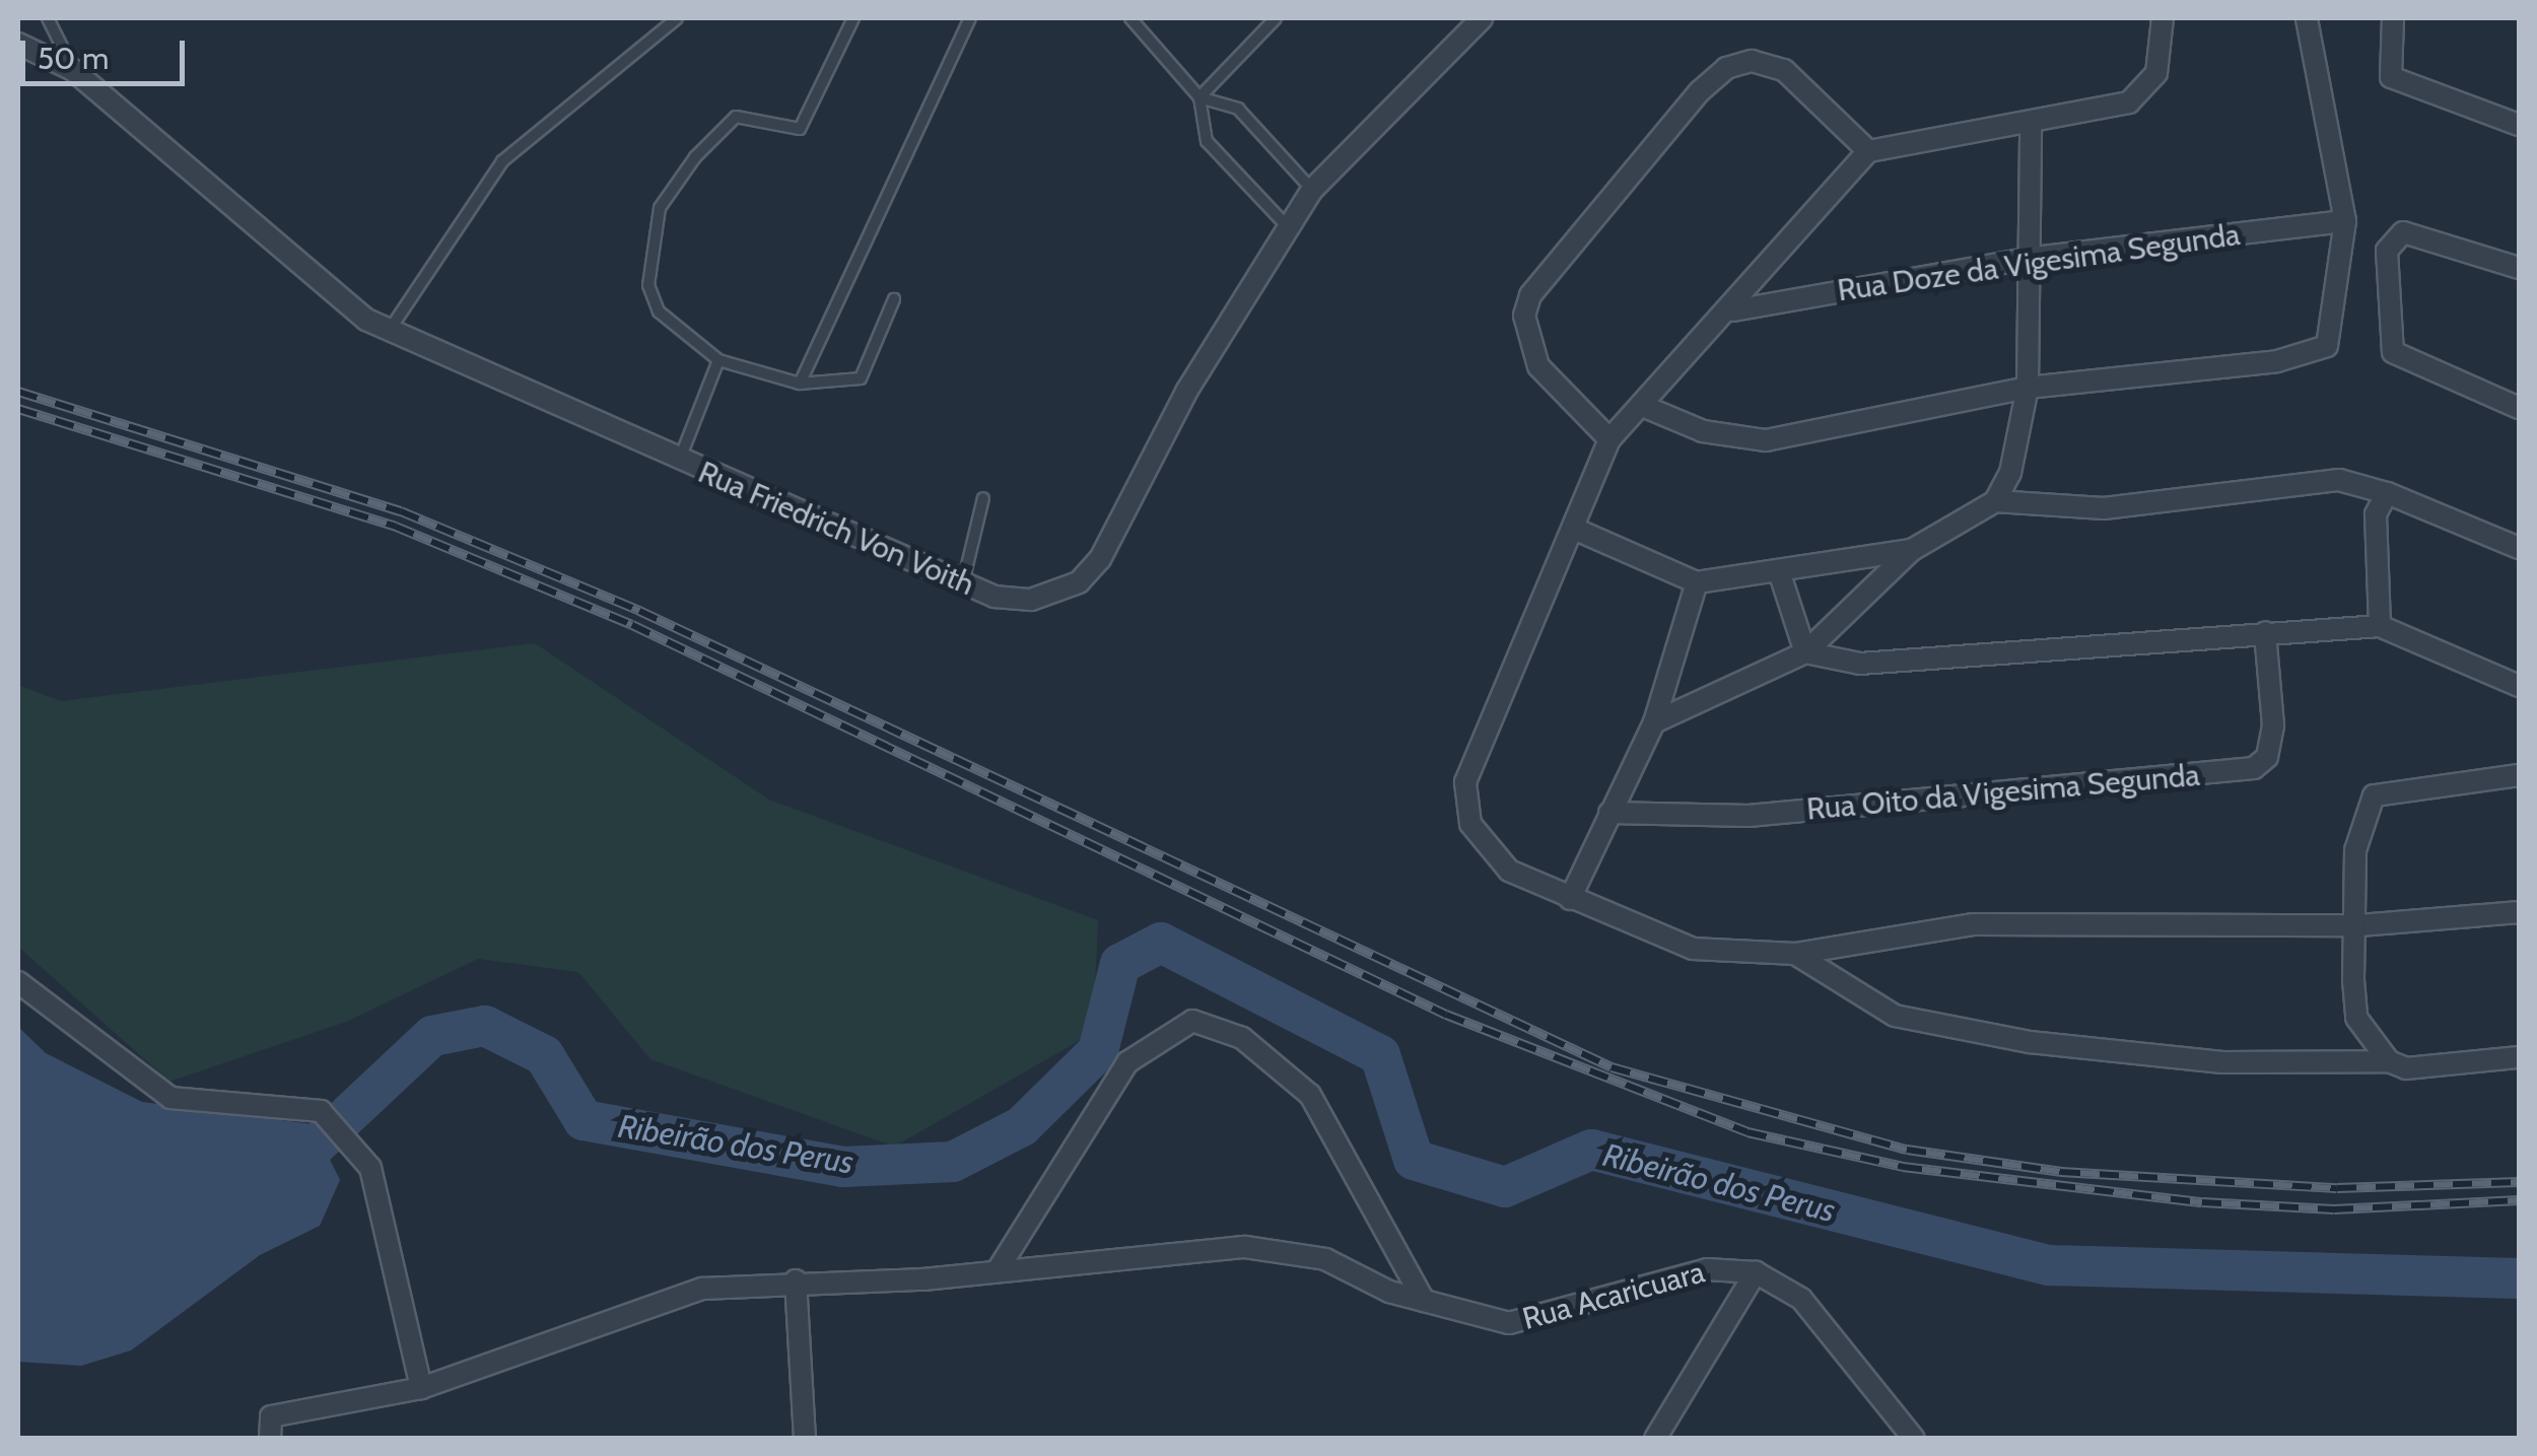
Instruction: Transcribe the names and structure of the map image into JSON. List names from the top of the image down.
{
  "streets": {
    "street": [
      "Rua Doze da Vigesima Segunda",
      "Rua Friedrich Von Voith",
      "Rua Oito da Vigesima Segunda",
      "Rua Acaricuara"
    ]
  },
  "water": ["Ribeirão dos Perus"],
  "scale_bar": "50 m"
}
